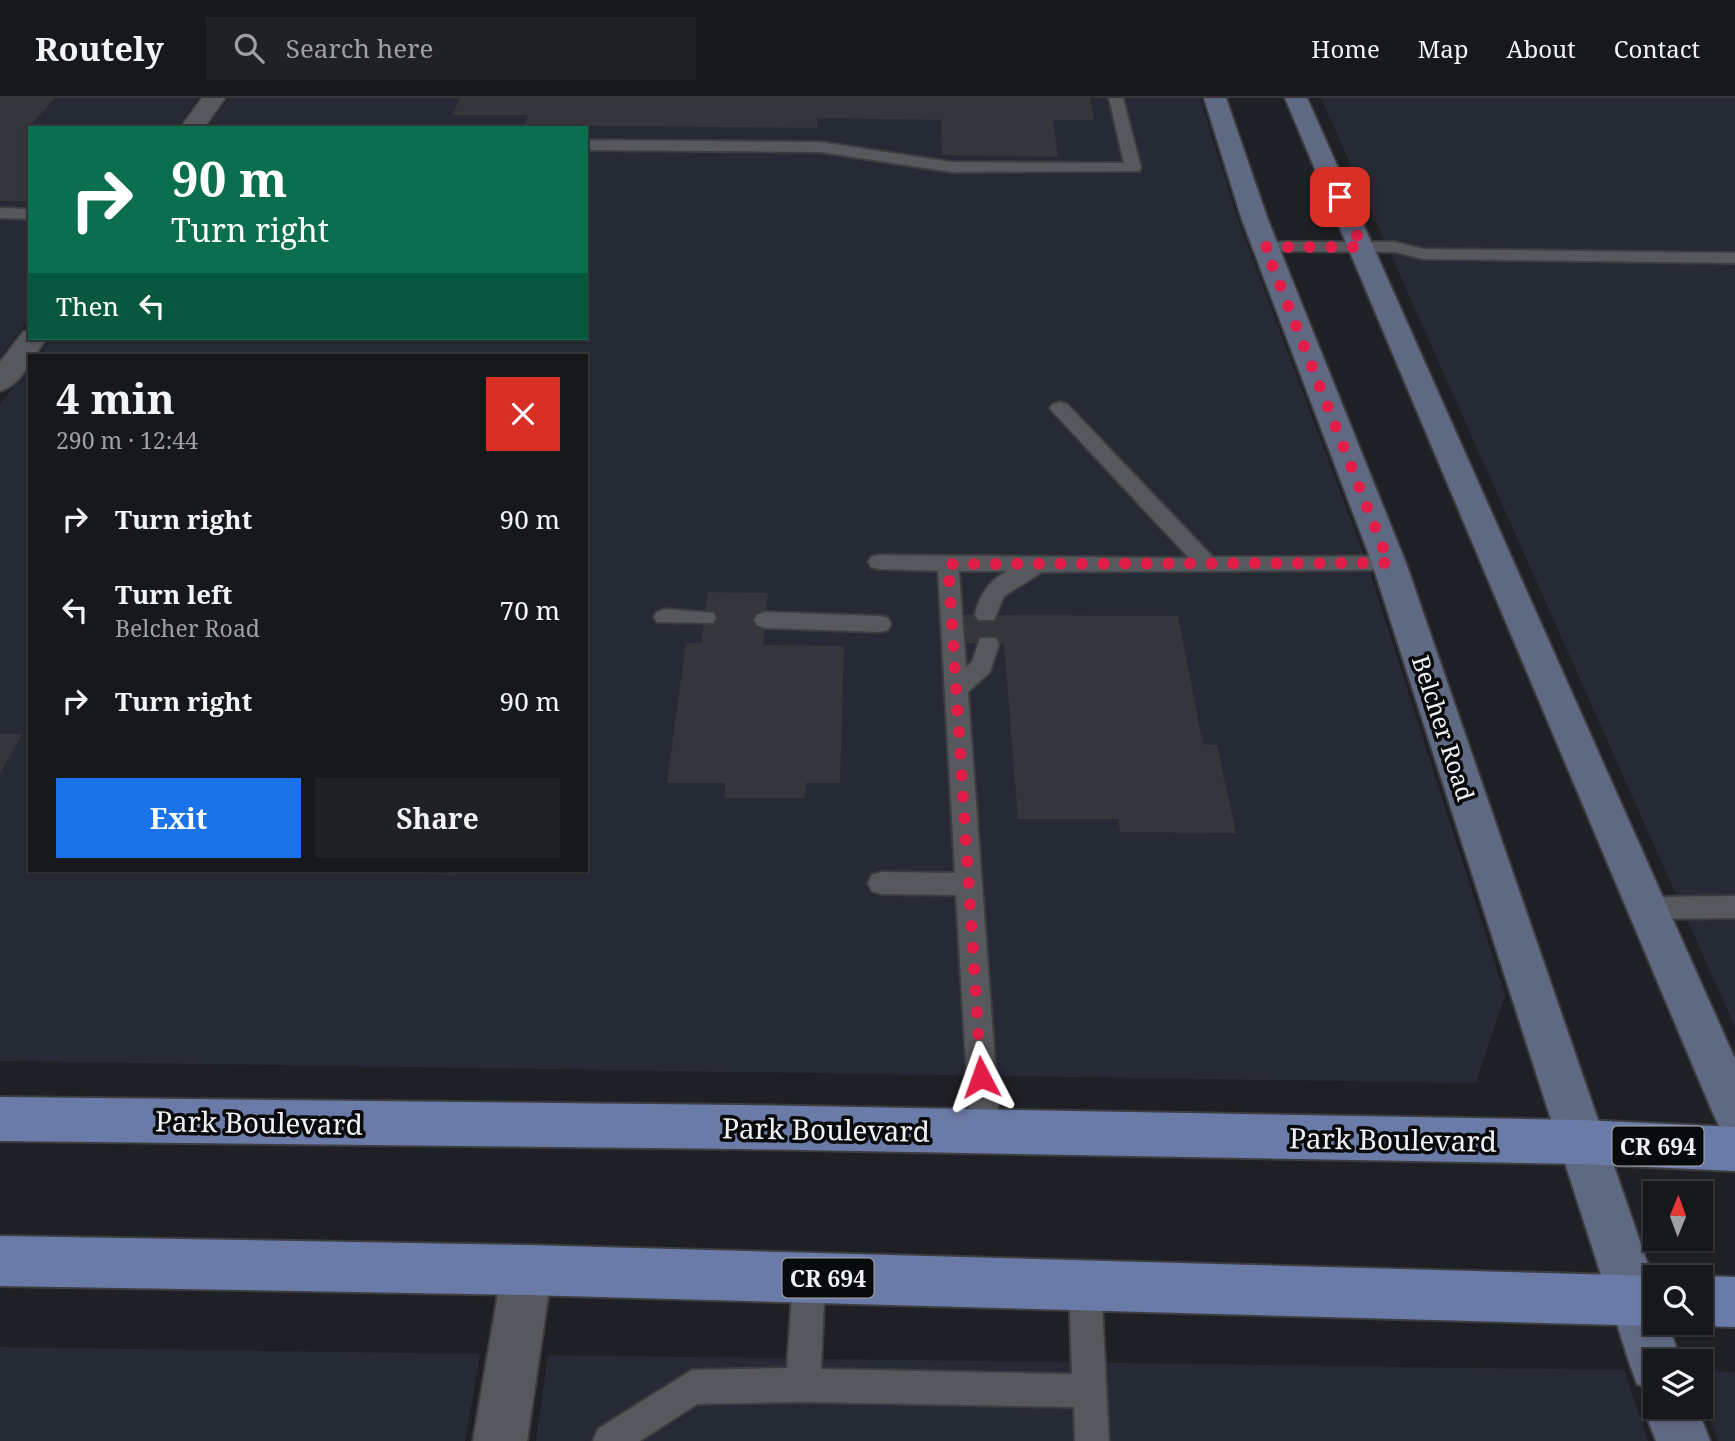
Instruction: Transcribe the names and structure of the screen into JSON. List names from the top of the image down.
{
  "streets": {
    "main road": ["Belcher Road", "Park Boulevard", "CR 694"]
  },
  "crossings": [
    ["Belcher Road", "Park Boulevard"]
  ],
  "north": "top",
  "page": {
    "header": "Routely",
    "search": "Search here",
    "nav": [
      "Home",
      "Map",
      "About",
      "Contact"
    ],
    "turn": ["90 m", "Turn right"],
    "then": "Then",
    "heading": ["4 min", "290 m · 12:44"],
    "list": [
      {
        "name": "Turn right",
        "value": "90 m"
      },
      {
        "name": "Turn left",
        "note": "Belcher Road",
        "value": "70 m"
      },
      {
        "name": "Turn right",
        "value": "90 m"
      }
    ],
    "buttons": ["Exit", "Share"]
  }
}
